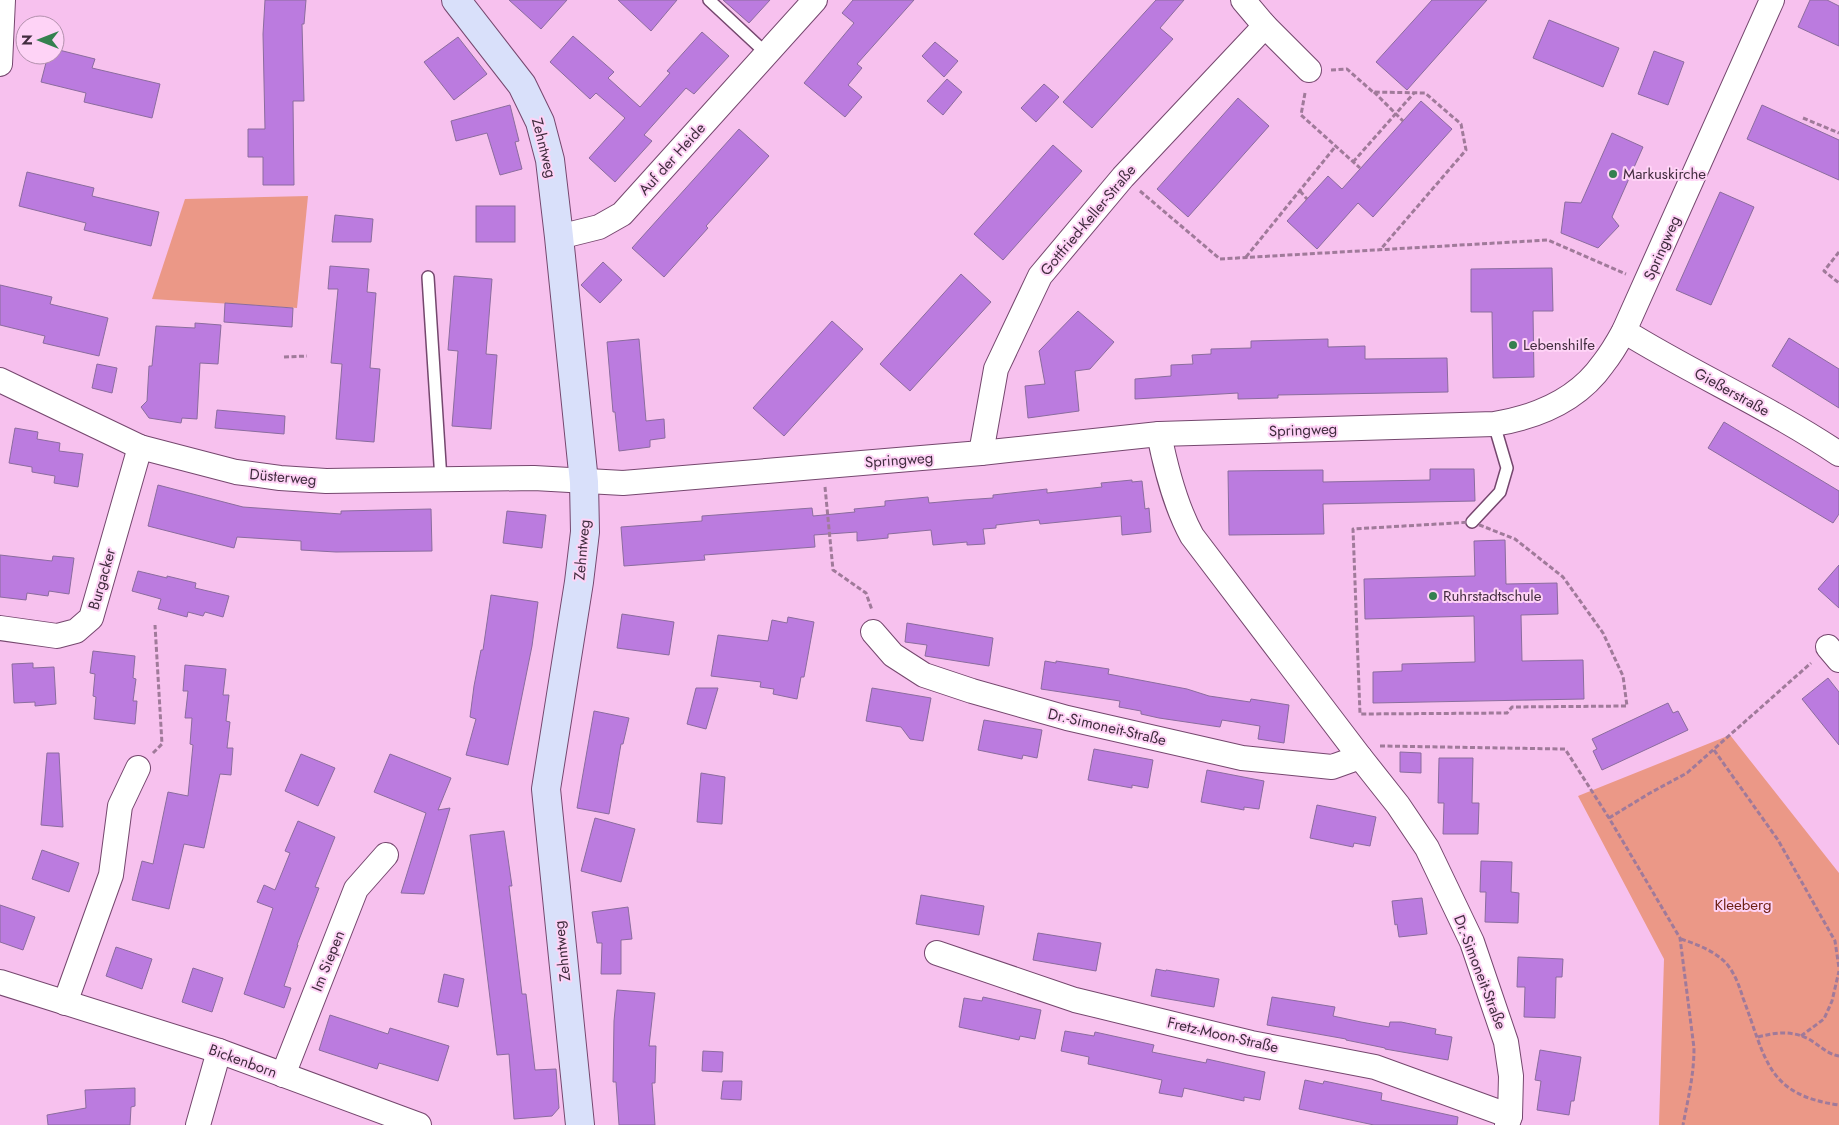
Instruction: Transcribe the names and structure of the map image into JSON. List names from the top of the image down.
{
  "streets": {
    "street": [
      "Zehntweg",
      "Auf der Heide",
      "Gottfried-Keller-Straße",
      "Springweg",
      "Gießerstraße",
      "Düsterweg",
      "Burgacker",
      "Dr.-Simoneit-Straße",
      "Im Siepen",
      "Fretz-Moon-Straße",
      "Bickenborn"
    ]
  },
  "crossings": [
    ["Zehntweg", "Auf der Heide"],
    ["Zehntweg", "Springweg"],
    ["Zehntweg", "Düsterweg"],
    ["Gottfried-Keller-Straße", "Springweg"],
    ["Springweg", "Gießerstraße"],
    ["Springweg", "Düsterweg"],
    ["Springweg", "Dr.-Simoneit-Straße"],
    ["Düsterweg", "Burgacker"],
    ["Dr.-Simoneit-Straße", "Fretz-Moon-Straße"],
    ["Im Siepen", "Bickenborn"]
  ],
  "parks": ["Kleeberg"],
  "places": ["Markuskirche", "Lebenshilfe", "Ruhrstadtschule"],
  "north": "left"
}
